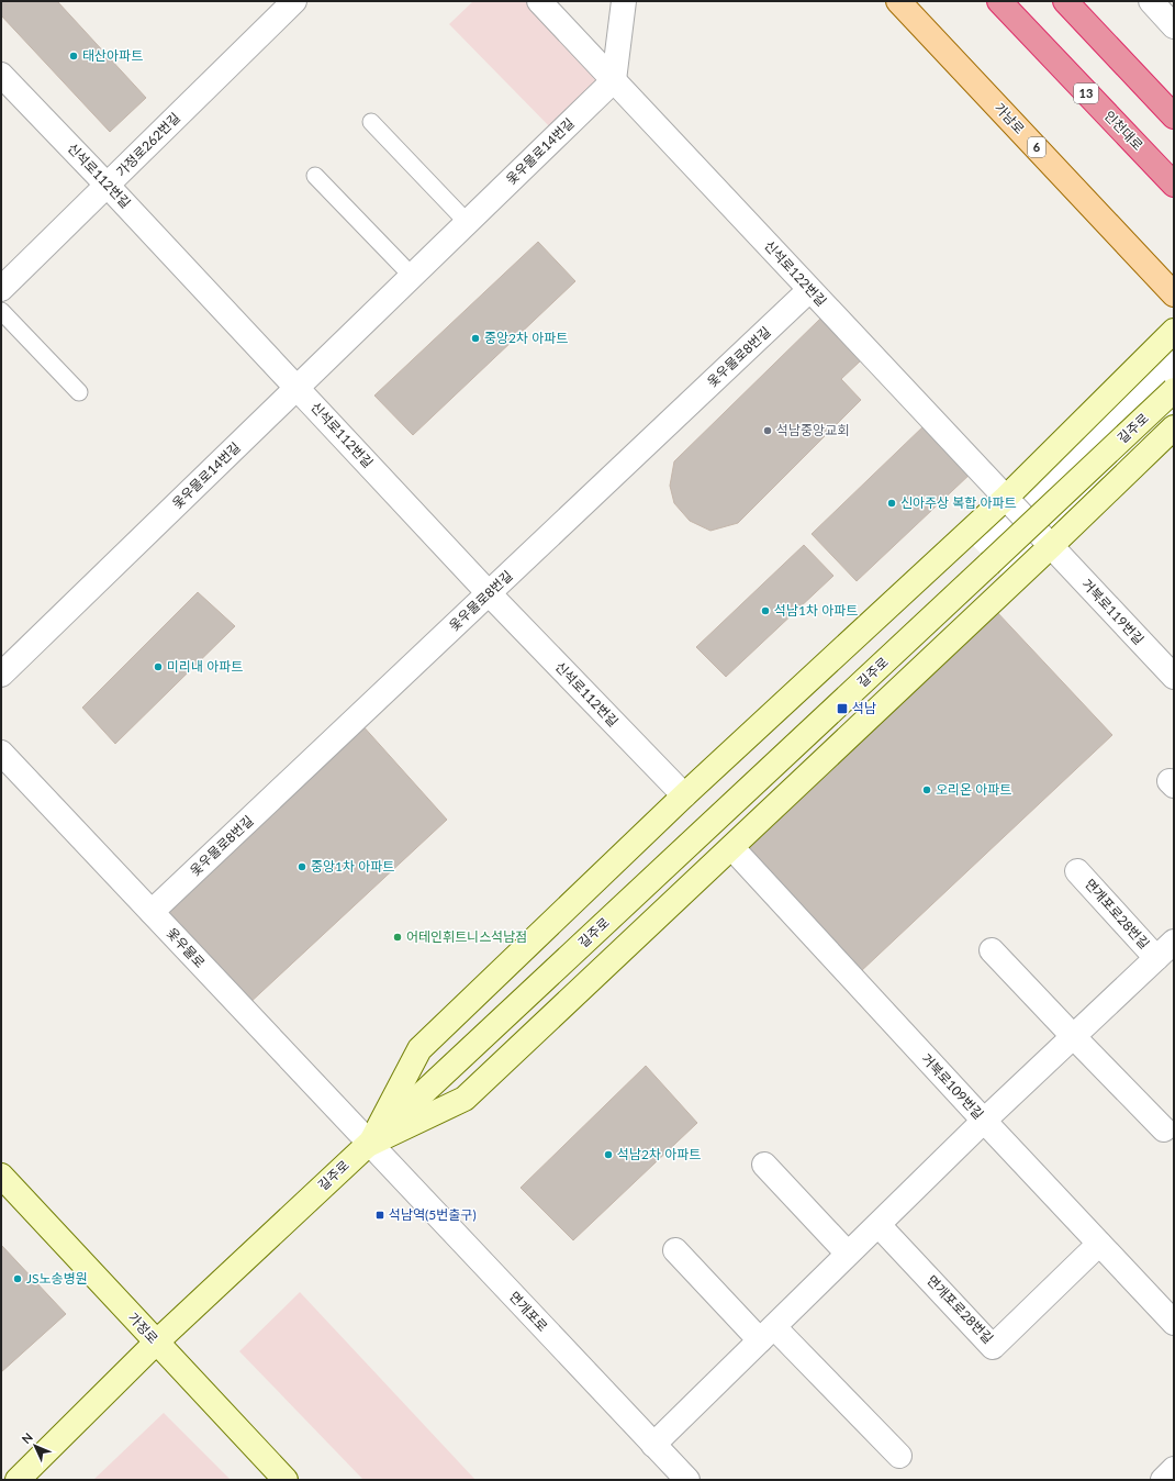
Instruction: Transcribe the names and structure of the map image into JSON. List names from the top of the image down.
{
  "streets": {
    "highway": ["13", "인천대로"],
    "main road": [
      "가남로",
      "6",
      "길주로",
      "가정로"
    ],
    "street": [
      "가정로262번길",
      "옻우물로14번길",
      "신석로112번길",
      "신석로122번길",
      "옻우물로8번길",
      "거북로119번길",
      "면개포로28번길",
      "옻우물로",
      "거북로109번길",
      "면개포로"
    ]
  },
  "crossings": [
    ["가정로262번길", "신석로112번길"],
    ["옻우물로14번길", "신석로112번길"],
    ["옻우물로14번길", "신석로122번길"],
    ["신석로112번길", "옻우물로8번길"],
    ["신석로122번길", "옻우물로8번길"],
    ["신석로122번길", "거북로119번길"],
    ["옻우물로8번길", "옻우물로"],
    ["길주로", "옻우물로"],
    ["길주로", "면개포로"],
    ["길주로", "가정로"],
    ["면개포로28번길", "거북로109번길"],
    ["면개포로28번길", "면개포로"],
    ["옻우물로", "면개포로"]
  ],
  "places": {
    "other": [
      "태산아파트",
      "중앙2차 아파트",
      "석남중앙교회",
      "신아주상 복합 아파트",
      "석남1차 아파트",
      "미리내 아파트",
      "오리온 아파트",
      "중앙1차 아파트",
      "어테인휘트니스석남점",
      "석남2차 아파트",
      "JS노송병원"
    ],
    "transit": ["석남", "석남역(5번출구)"]
  },
  "north": "top left"
}
